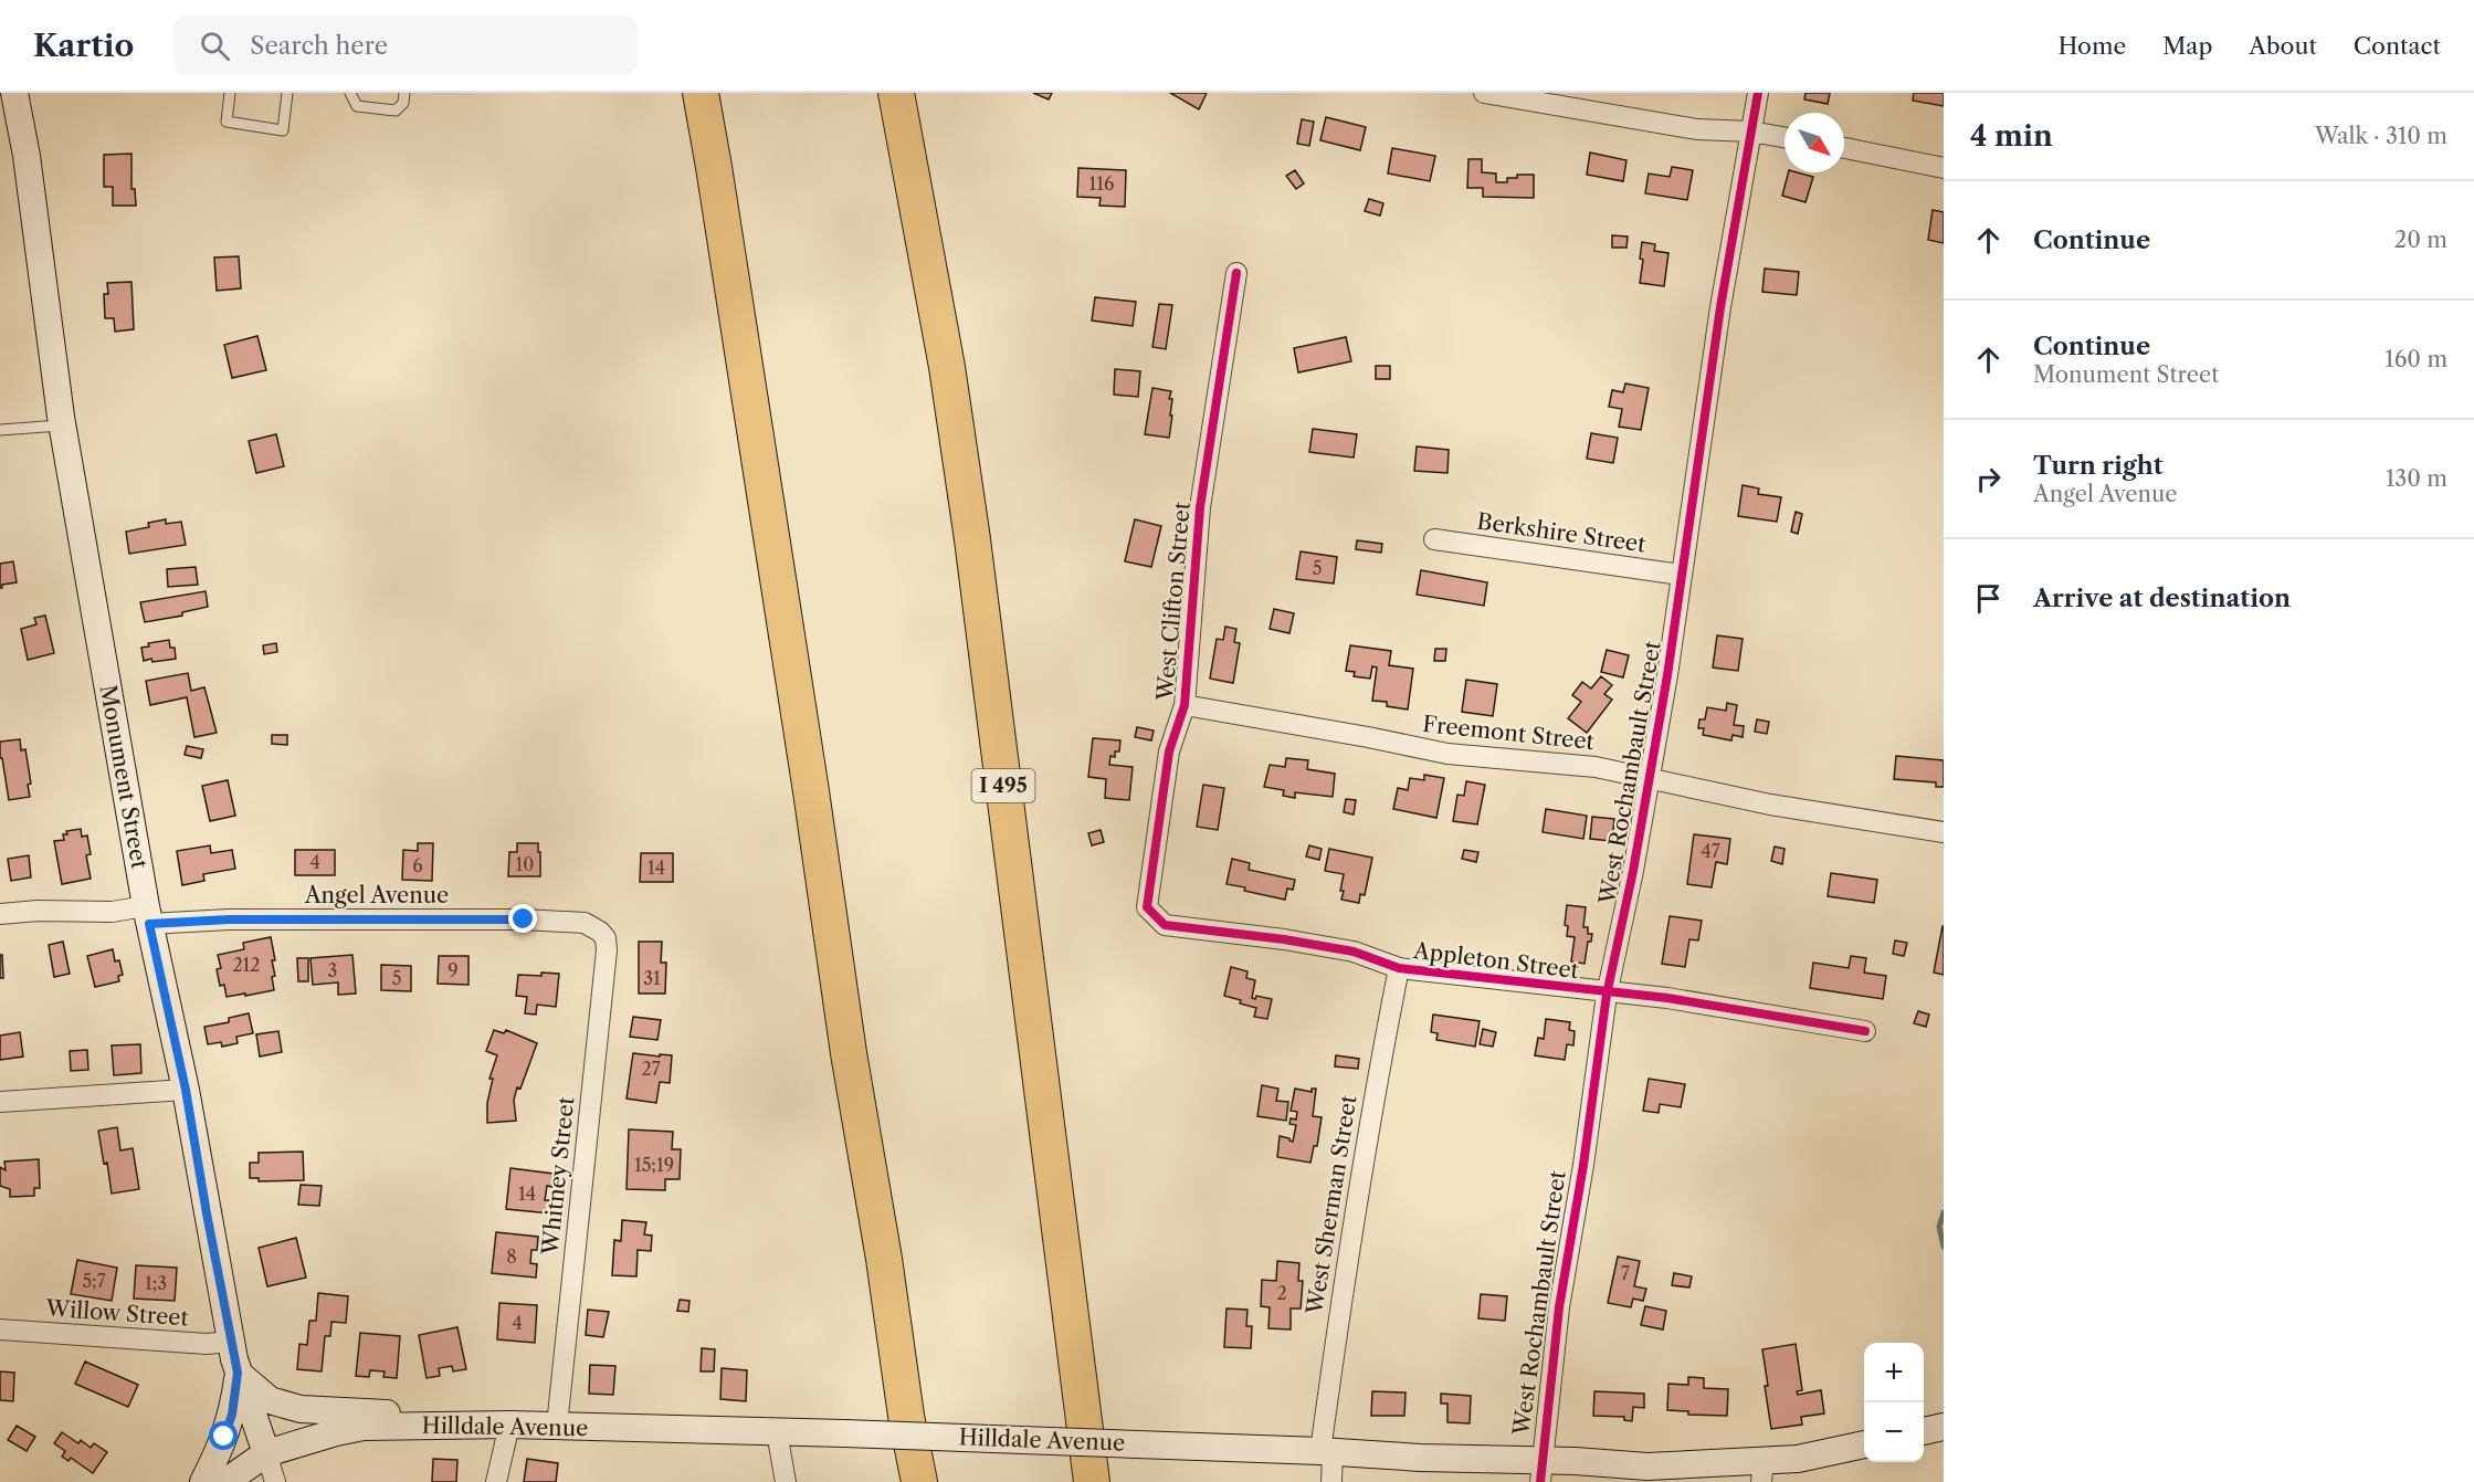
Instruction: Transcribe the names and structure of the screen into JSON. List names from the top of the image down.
{
  "streets": {
    "highway": ["I 495"],
    "main road": ["Monument Street", "Hilldale Avenue"],
    "street": [
      "Berkshire Street",
      "West Clifton Street",
      "Freemont Street",
      "West Rochambault Street",
      "Angel Avenue",
      "Appleton Street",
      "Whitney Street",
      "West Sherman Street",
      "Willow Street"
    ]
  },
  "crossings": [
    ["Berkshire Street", "West Rochambault Street"],
    ["West Clifton Street", "Freemont Street"],
    ["West Clifton Street", "Appleton Street"],
    ["Freemont Street", "West Rochambault Street"],
    ["West Rochambault Street", "Appleton Street"],
    ["West Rochambault Street", "Hilldale Avenue"],
    ["Monument Street", "Angel Avenue"],
    ["Monument Street", "Willow Street"],
    ["Monument Street", "Hilldale Avenue"],
    ["Angel Avenue", "Whitney Street"],
    ["Appleton Street", "West Sherman Street"],
    ["Whitney Street", "Hilldale Avenue"],
    ["West Sherman Street", "Hilldale Avenue"]
  ],
  "house_numbers": [
    "116",
    "5",
    "47",
    "4",
    "10",
    "6",
    "14",
    "212",
    "3",
    "9",
    "5",
    "31",
    "27",
    "15;19",
    "14",
    "8",
    "7",
    "5;7",
    "1;3",
    "2",
    "4"
  ],
  "north": "bottom right",
  "page": {
    "header": "Kartio",
    "search": "Search here",
    "nav": [
      "Home",
      "Map",
      "About",
      "Contact"
    ],
    "heading": ["4 min", "Walk · 310 m"],
    "list": [
      ["Continue", "20 m"],
      ["Continue", "Monument Street", "160 m"],
      ["Turn right", "Angel Avenue", "130 m"],
      "Arrive at destination"
    ],
    "map_buttons": ["+", "−"]
  }
}
